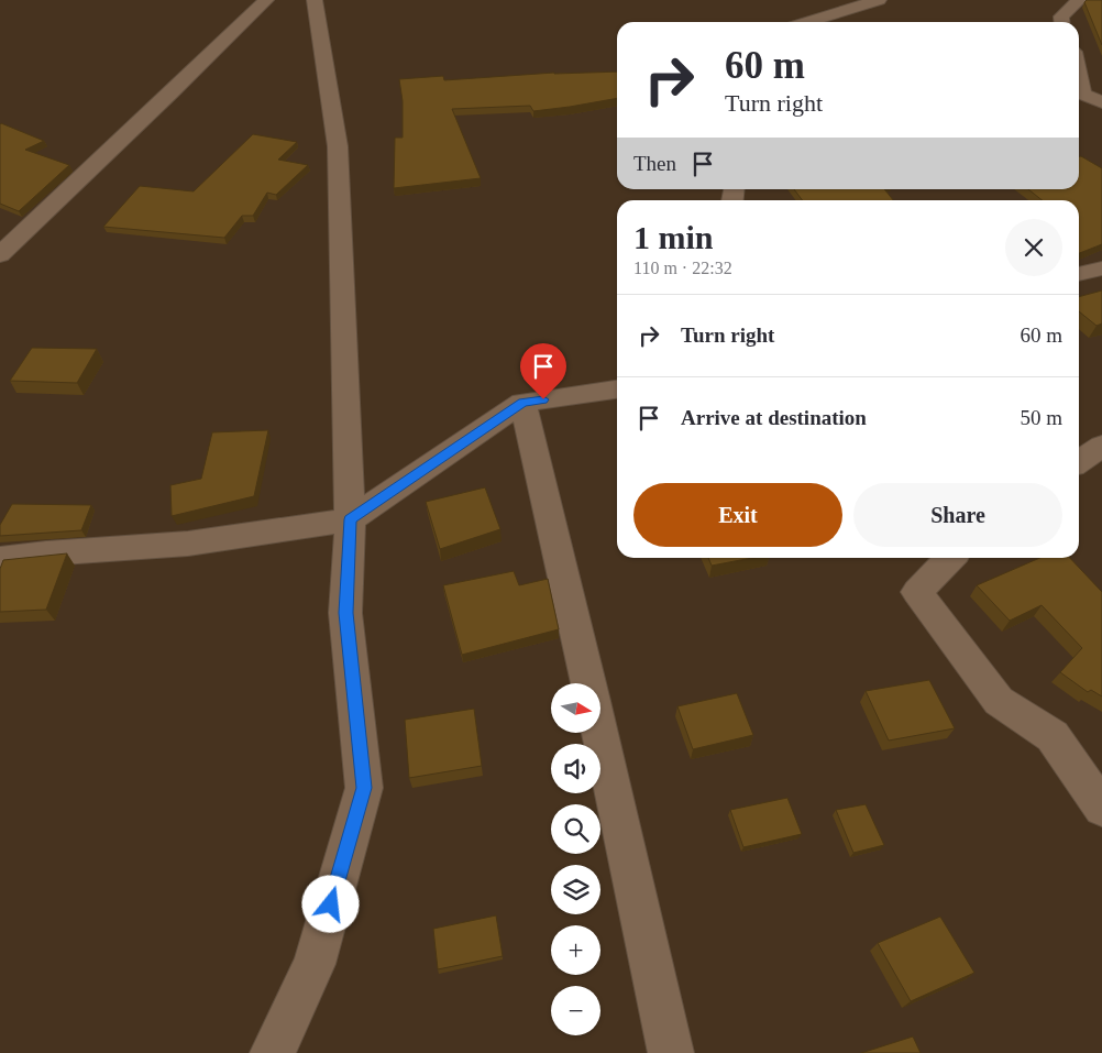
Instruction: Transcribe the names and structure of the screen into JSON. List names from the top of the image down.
{
  "north": "right",
  "page": {
    "turn": ["60 m", "Turn right"],
    "then": "Then",
    "heading": ["1 min", "110 m · 22:32"],
    "list": [
      {
        "name": "Turn right",
        "value": "60 m"
      },
      {
        "name": "Arrive at destination",
        "value": "50 m"
      }
    ],
    "buttons": ["Exit", "Share"],
    "map_buttons": ["+", "−"]
  }
}
